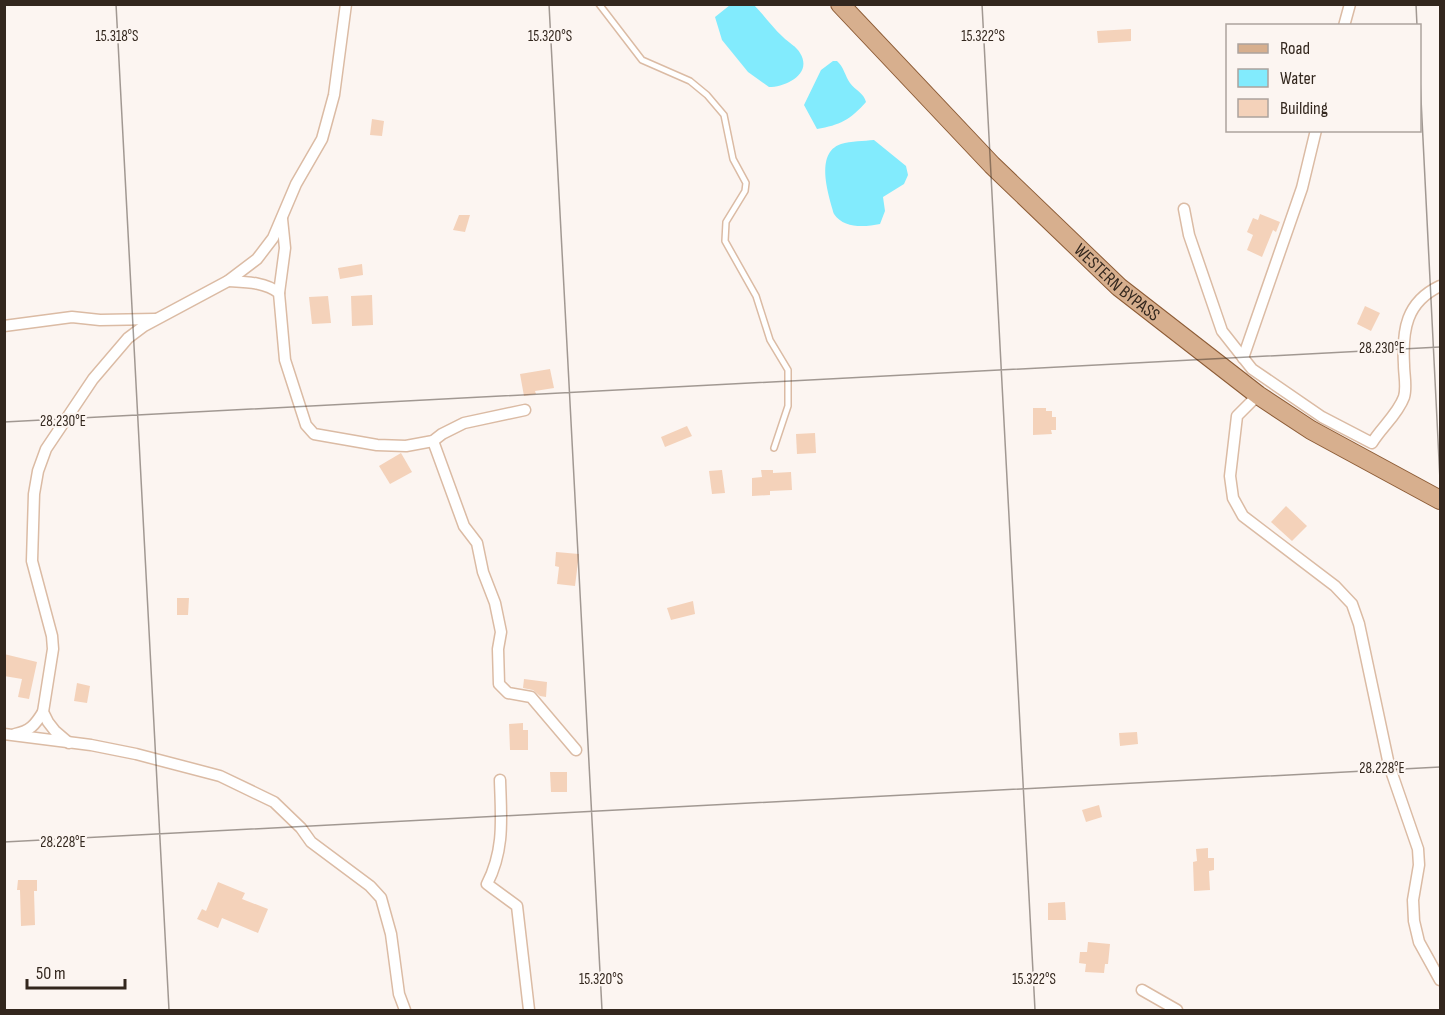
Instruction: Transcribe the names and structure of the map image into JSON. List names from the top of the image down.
{
  "streets": {
    "main road": ["WESTERN BYPASS"]
  },
  "legend": ["Road", "Water", "Building"],
  "scale_bar": "50 m",
  "coordinates": [
    "15.318°S",
    "15.320°S",
    "15.322°S",
    "28.230°E",
    "28.228°E"
  ]
}
